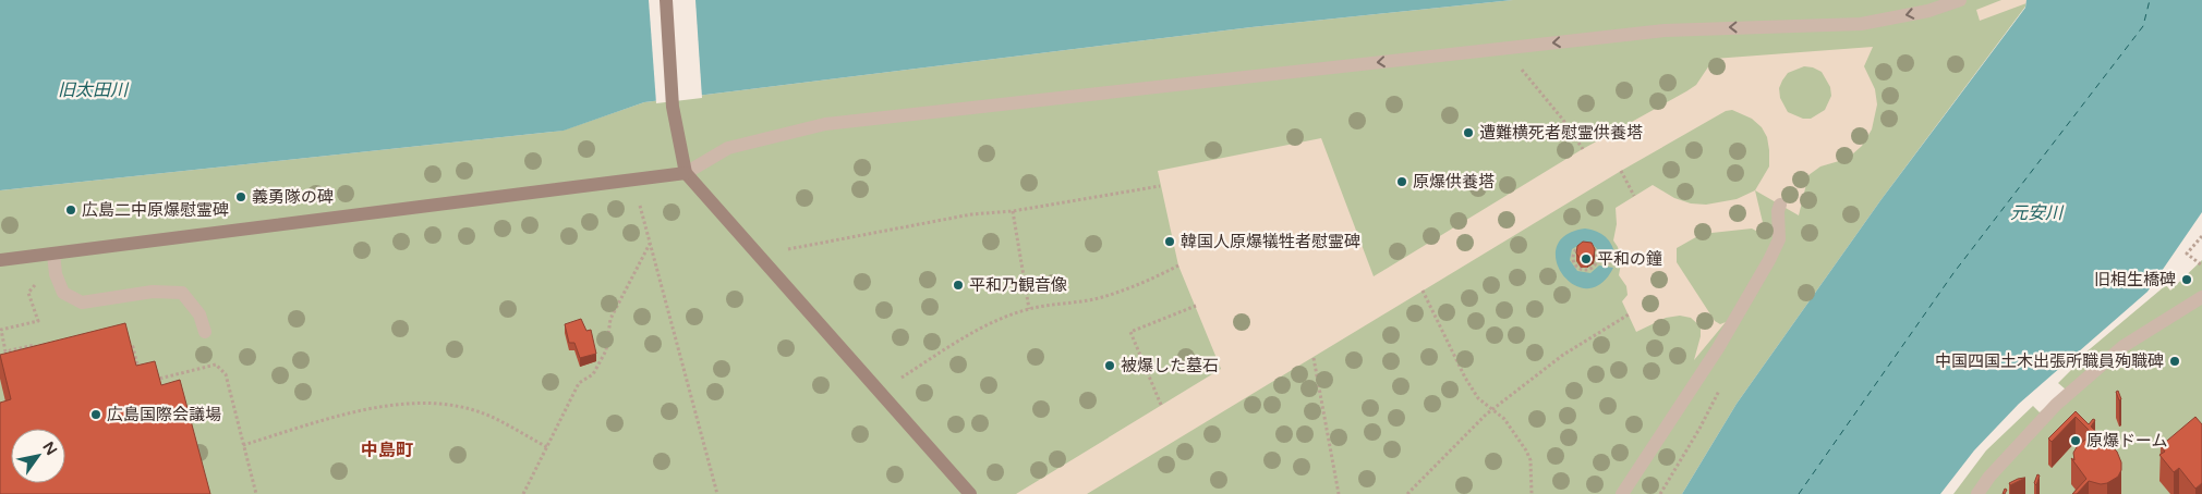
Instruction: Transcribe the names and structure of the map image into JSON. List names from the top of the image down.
{
  "districts": ["中島町"],
  "water": ["旧太田川", "元安川"],
  "places": [
    "遭難横死者慰霊供養塔",
    "原爆供養塔",
    "義勇隊の碑",
    "広島二中原爆慰霊碑",
    "韓国人原爆犠牲者慰霊碑",
    "平和の鐘",
    "旧相生橋碑",
    "平和乃観音像",
    "中国四国土木出張所職員殉職碑",
    "被爆した墓石",
    "広島国際会議場",
    "原爆ドーム"
  ],
  "north": "top right"
}
